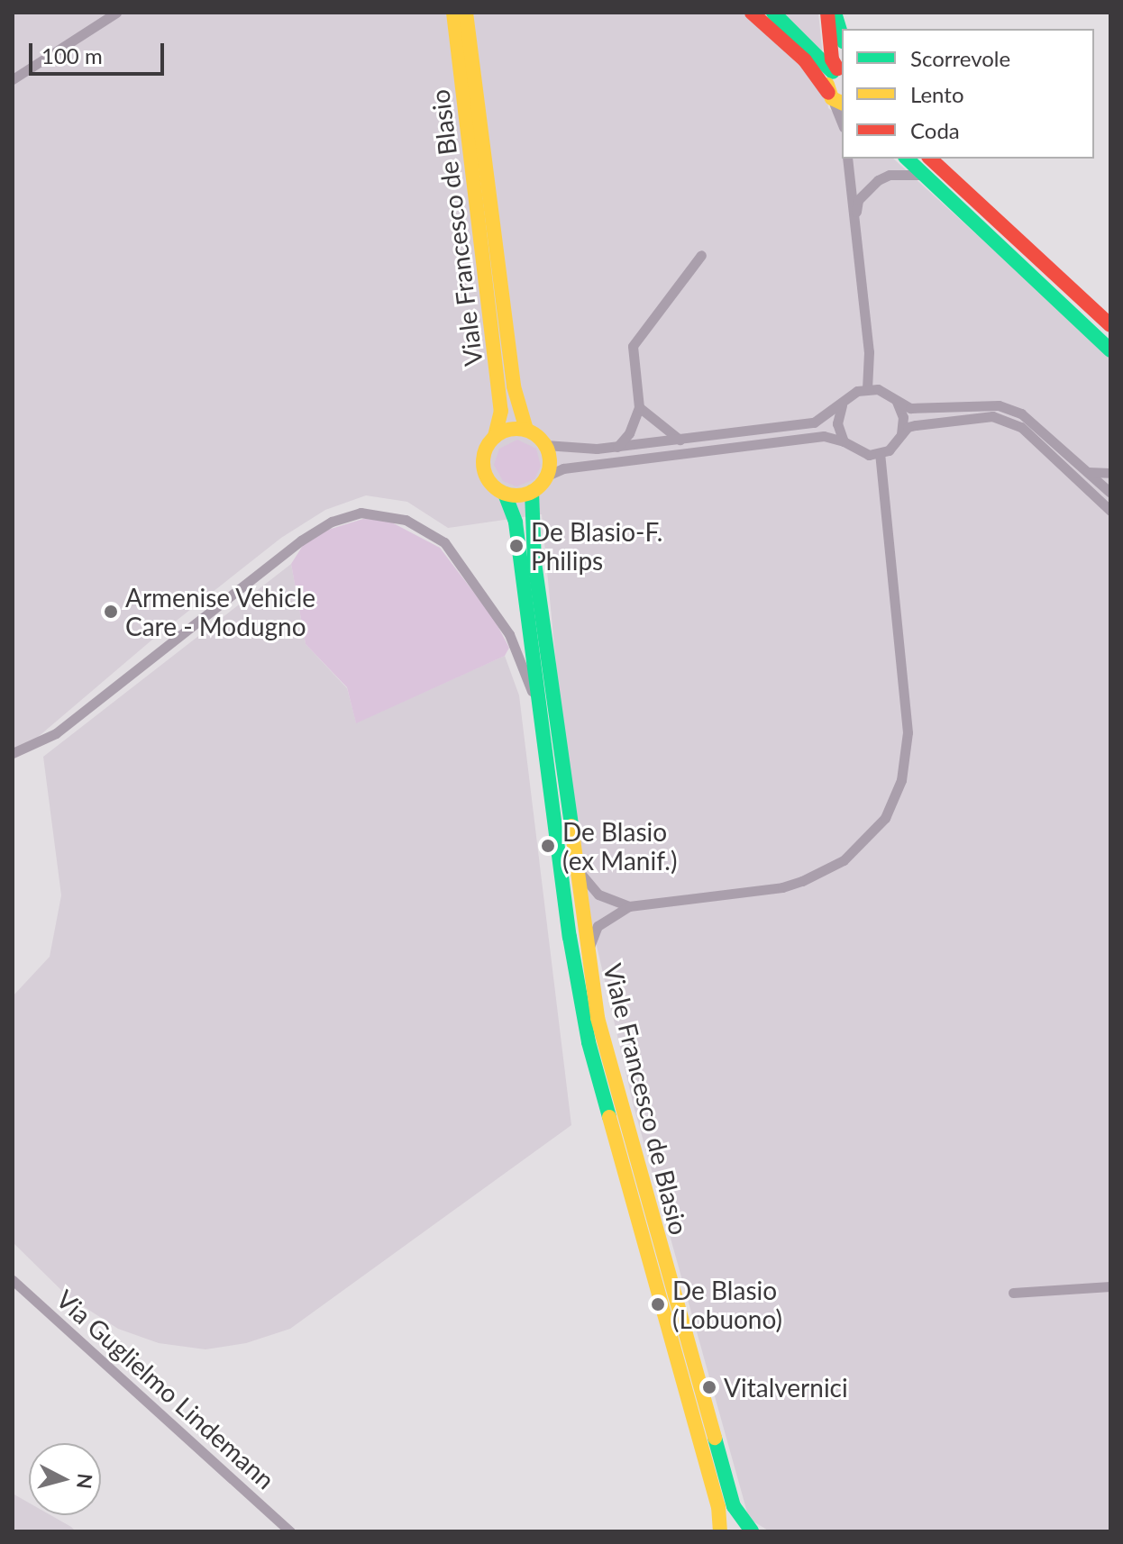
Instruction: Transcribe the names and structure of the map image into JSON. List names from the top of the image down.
{
  "streets": {
    "street": ["Viale Francesco de Blasio", "Via Guglielmo Lindemann"]
  },
  "places": [
    "De Blasio-F. Philips",
    "Armenise Vehicle Care - Modugno",
    "De Blasio (ex Manif.)",
    "De Blasio (Lobuono)",
    "Vitalvernici"
  ],
  "legend": ["Scorrevole", "Lento", "Coda"],
  "scale_bar": "100 m",
  "north": "right"
}
